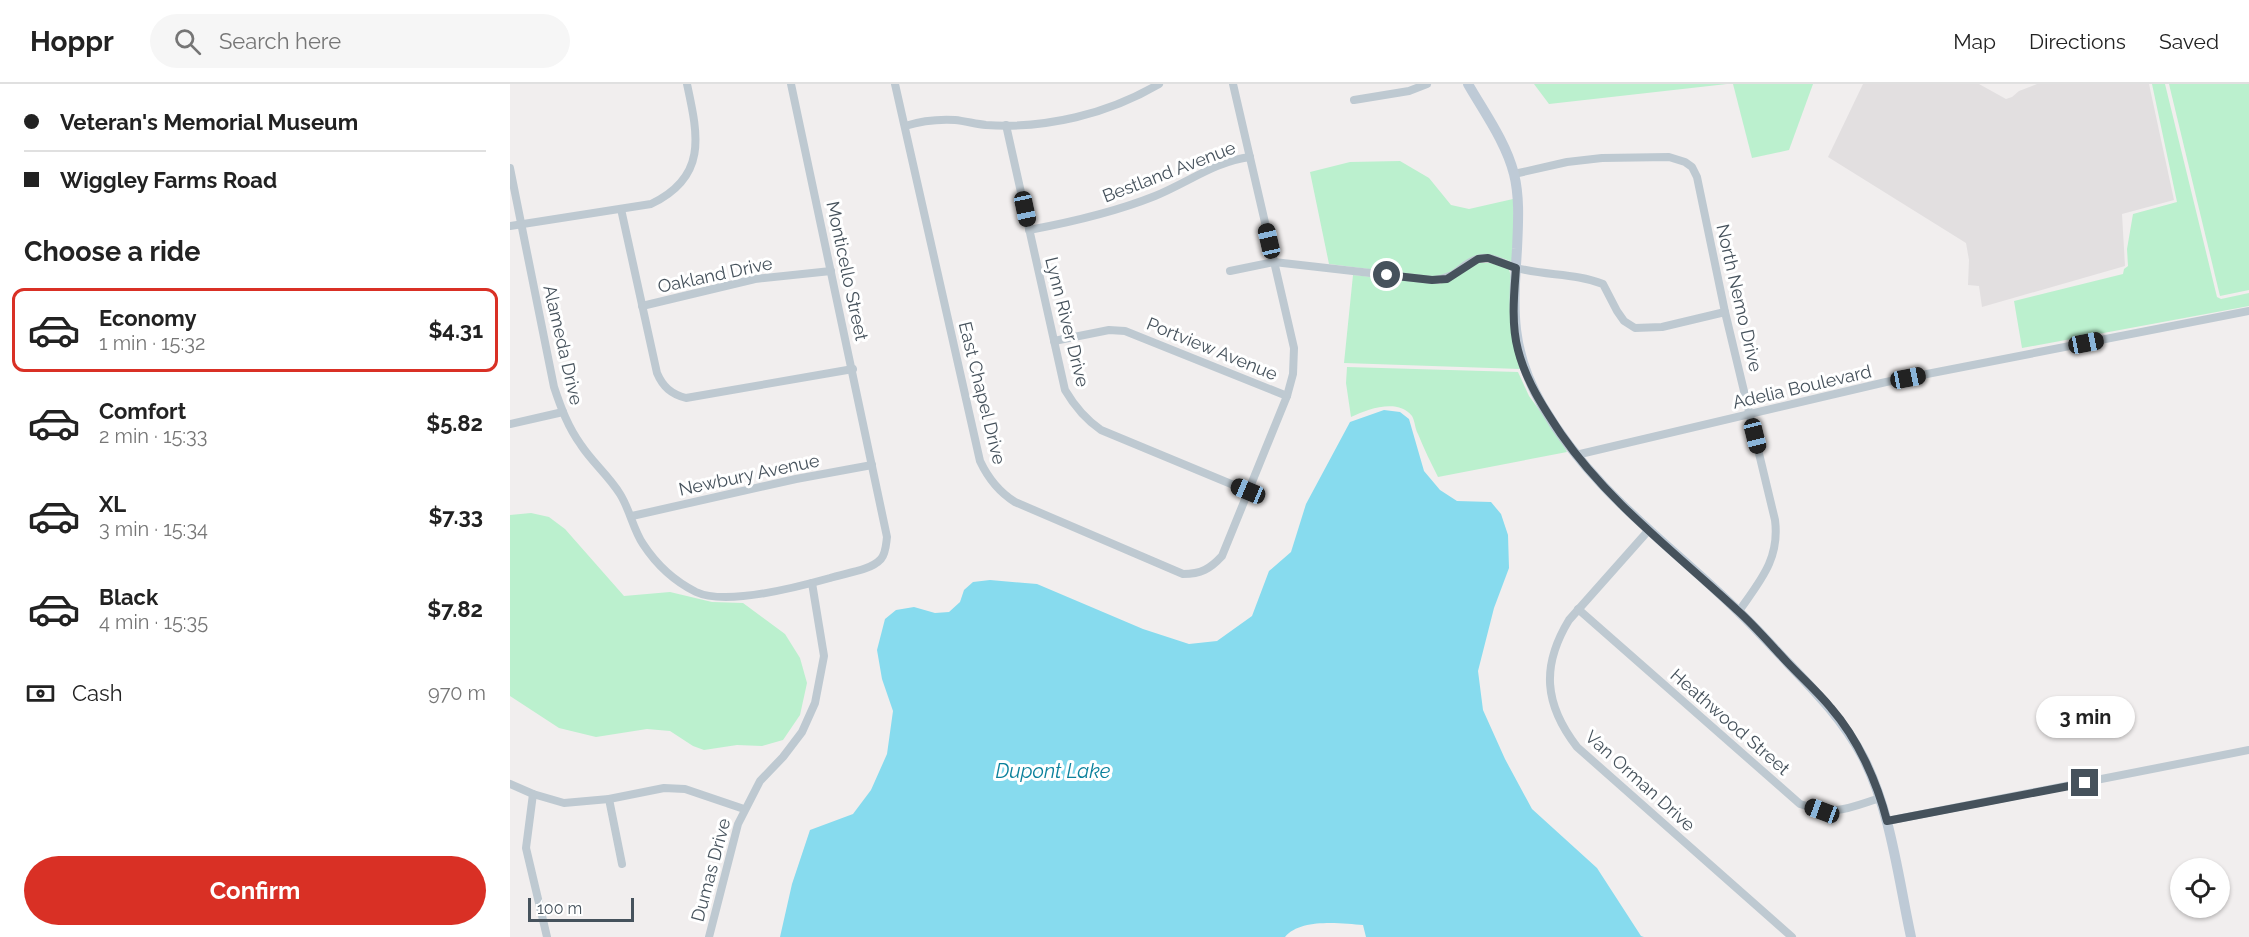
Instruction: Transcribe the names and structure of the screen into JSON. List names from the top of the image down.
{
  "streets": {
    "street": [
      "Bestland Avenue",
      "Monticello Street",
      "Oakland Drive",
      "North Nemo Drive",
      "Lynn River Drive",
      "Alameda Drive",
      "Portview Avenue",
      "Adelia Boulevard",
      "East Chapel Drive",
      "Newbury Avenue",
      "Heathwood Street",
      "Van Orman Drive",
      "Dumas Drive"
    ]
  },
  "crossings": [
    ["Bestland Avenue", "Lynn River Drive"],
    ["Monticello Street", "Oakland Drive"],
    ["Monticello Street", "Alameda Drive"],
    ["Monticello Street", "Newbury Avenue"],
    ["North Nemo Drive", "Adelia Boulevard"],
    ["Lynn River Drive", "Portview Avenue"],
    ["Lynn River Drive", "East Chapel Drive"],
    ["Alameda Drive", "Newbury Avenue"],
    ["Alameda Drive", "Dumas Drive"],
    ["Heathwood Street", "Van Orman Drive"]
  ],
  "water": ["Dupont Lake"],
  "scale_bar": "100 m",
  "page": {
    "header": "Hoppr",
    "search": "Search here",
    "nav": ["Map", "Directions", "Saved"],
    "banner": ["Veteran's Memorial Museum", "Wiggley Farms Road"],
    "heading": "Choose a ride",
    "list": [
      {
        "name": "Economy",
        "note": "1 min · 15:32",
        "value": "$4.31"
      },
      {
        "name": "Comfort",
        "note": "2 min · 15:33",
        "value": "$5.82"
      },
      {
        "name": "XL",
        "note": "3 min · 15:34",
        "value": "$7.33"
      },
      {
        "name": "Black",
        "note": "4 min · 15:35",
        "value": "$7.82"
      }
    ],
    "pay": ["Cash", "970 m"],
    "bubble": "3 min",
    "buttons": "Confirm",
    "scale": "100 m"
  }
}
